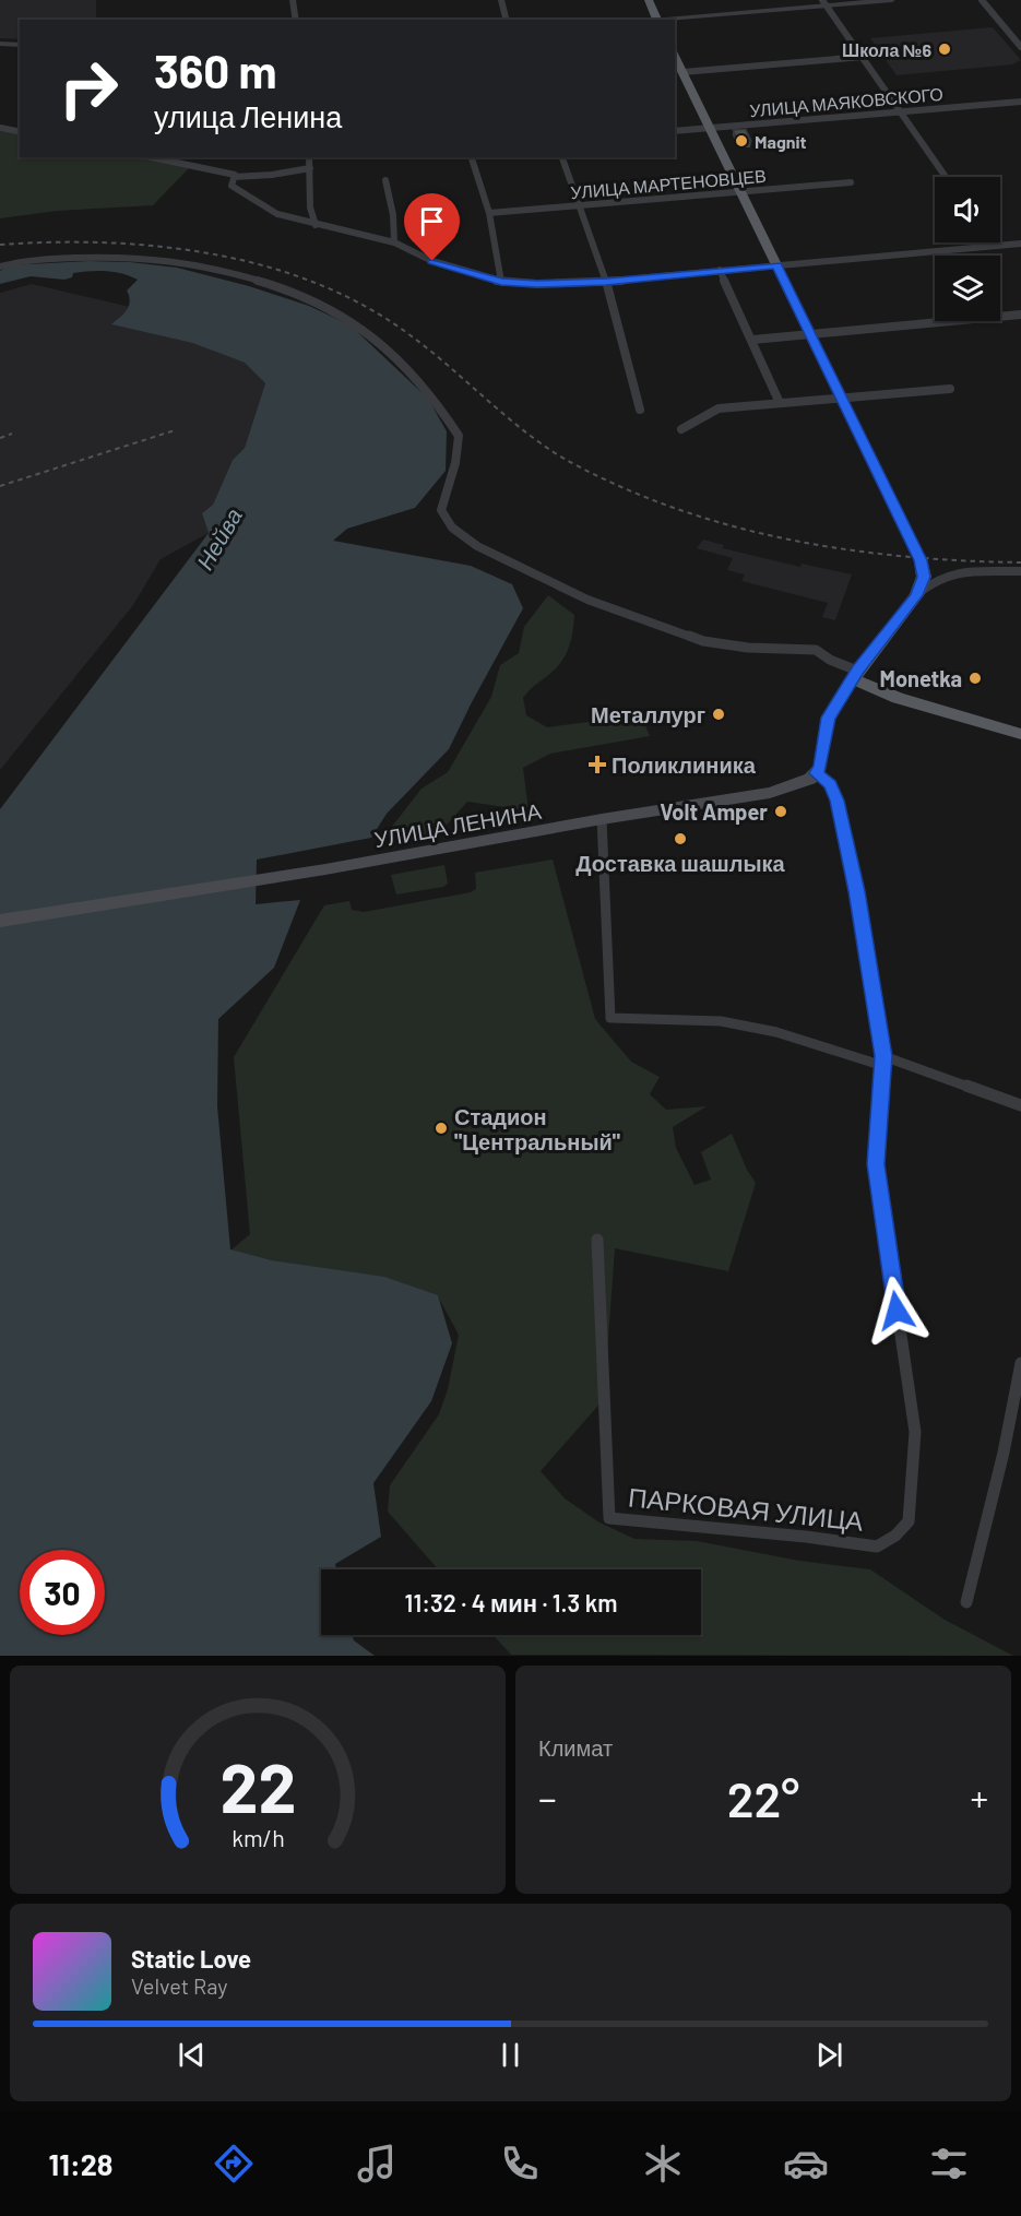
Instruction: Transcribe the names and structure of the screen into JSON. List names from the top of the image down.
{
  "streets": {
    "main road": ["УЛИЦА ЛЕНИНА"],
    "street": ["УЛИЦА МАЯКОВСКОГО", "УЛИЦА МАРТЕНОВЦЕВ", "ПАРКОВАЯ УЛИЦА"]
  },
  "water": ["Нейва"],
  "places": {
    "other": [
      "Школа №6",
      "Magnit",
      "Monetka",
      "Металлург",
      "Volt Amper",
      "Доставка шашлыка",
      "Стадион \"Центральный\""
    ],
    "health": ["Поликлиника"]
  },
  "page": {
    "turn": ["360 m", "улица Ленина"],
    "limit": "30",
    "trip": "11:32 · 4 мин · 1.3 km",
    "tile": "Климат",
    "heat": ["−", "22°", "+"],
    "song": ["Static Love", "Velvet Ray"],
    "tabs": "11:28",
    "gauge": ["22", "km/h"]
  }
}
